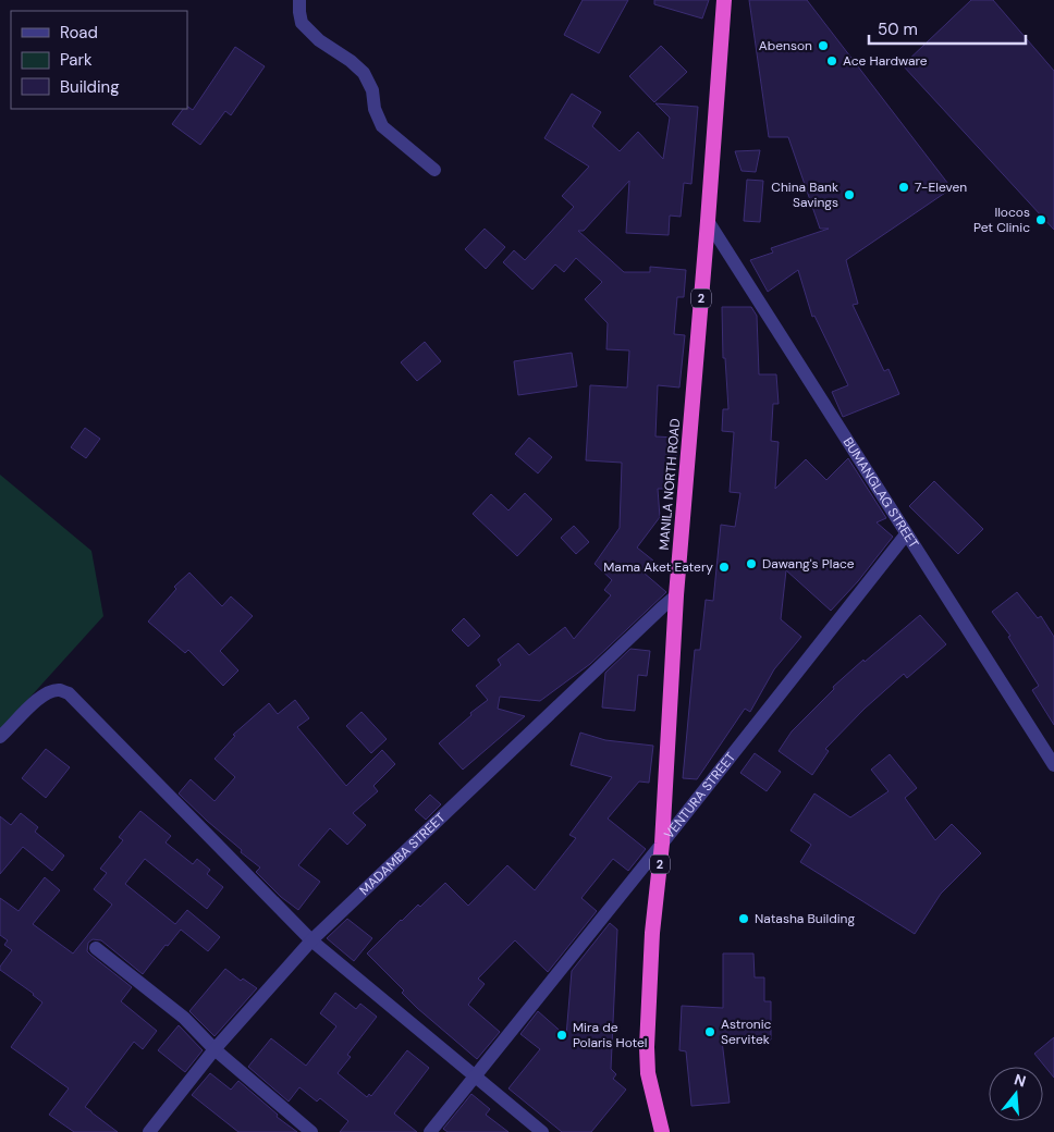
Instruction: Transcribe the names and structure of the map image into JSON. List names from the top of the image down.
{
  "streets": {
    "highway": ["2", "MANILA NORTH ROAD"],
    "street": ["BUMANGLAG STREET", "VENTURA STREET", "MADAMBA STREET"]
  },
  "crossings": [
    ["MANILA NORTH ROAD", "BUMANGLAG STREET"],
    ["MANILA NORTH ROAD", "VENTURA STREET"],
    ["MANILA NORTH ROAD", "MADAMBA STREET"],
    ["BUMANGLAG STREET", "VENTURA STREET"]
  ],
  "places": [
    "Abenson",
    "Ace Hardware",
    "7-Eleven",
    "China Bank Savings",
    "Ilocos Pet Clinic",
    "Dawang's Place",
    "Mama Aket Eatery",
    "Natasha Building",
    "Astronic Servitek",
    "Mira de Polaris Hotel"
  ],
  "legend": ["Road", "Park", "Building"],
  "scale_bar": "50 m",
  "north": "top"
}
